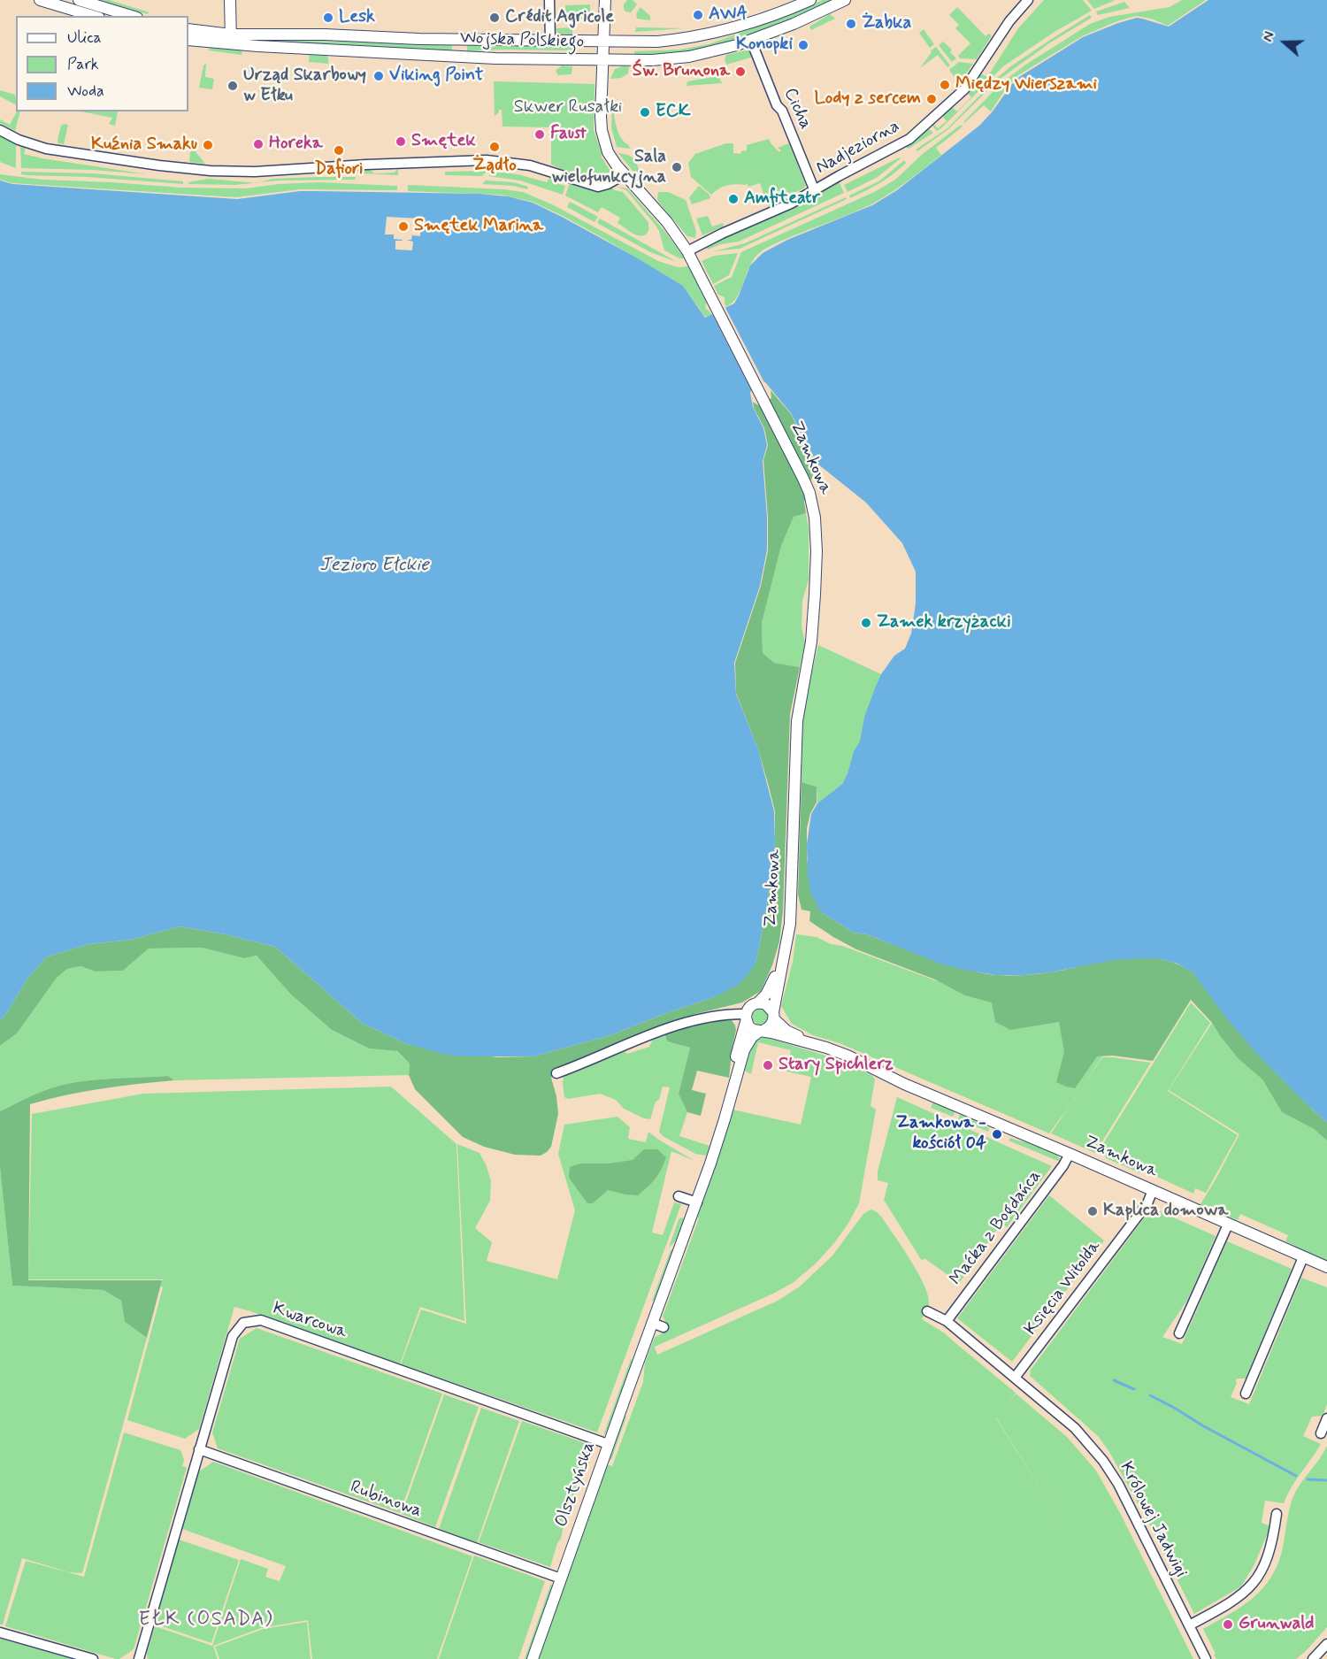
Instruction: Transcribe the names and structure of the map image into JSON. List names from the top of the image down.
{
  "streets": {
    "street": [
      "Wojska Polskiego",
      "Cicha",
      "Nadjeziorna",
      "Zamkowa",
      "Maćka z Bogdańca",
      "Księcia Witolda",
      "Kwarcowa",
      "Olsztyńska",
      "Rubinowa",
      "Królowej Jadwigi"
    ]
  },
  "crossings": [
    ["Wojska Polskiego", "Cicha"],
    ["Wojska Polskiego", "Zamkowa"],
    ["Cicha", "Nadjeziorna"],
    ["Nadjeziorna", "Zamkowa"],
    ["Zamkowa", "Maćka z Bogdańca"],
    ["Zamkowa", "Księcia Witolda"],
    ["Maćka z Bogdańca", "Królowej Jadwigi"],
    ["Księcia Witolda", "Królowej Jadwigi"],
    ["Kwarcowa", "Olsztyńska"],
    ["Kwarcowa", "Rubinowa"],
    ["Olsztyńska", "Rubinowa"]
  ],
  "districts": ["EŁK (OSADA)"],
  "water": ["Jezioro Ełckie"],
  "parks": ["Skwer Rusałki"],
  "places": [
    "AWA",
    "Lesk",
    "Crédit Agricole",
    "Żabka",
    "Konopki",
    "Św. Brunona",
    "Viking Point",
    "Między Wierszami",
    "Urząd Skarbowy w Ełku",
    "Lody z sercem",
    "ECK",
    "Faust",
    "Smętek",
    "Horeka",
    "Kuźnia Smaku",
    "Żądło",
    "Dafiori",
    "Sala wielofunkcyjna",
    "Amfiteatr",
    "Smętek Marina",
    "Zamek krzyżacki",
    "Stary Spichlerz",
    "Zamkowa - kościół 04",
    "Kaplica domowa",
    "Grunwald"
  ],
  "legend": ["Ulica", "Park", "Woda"],
  "north": "left"
}
